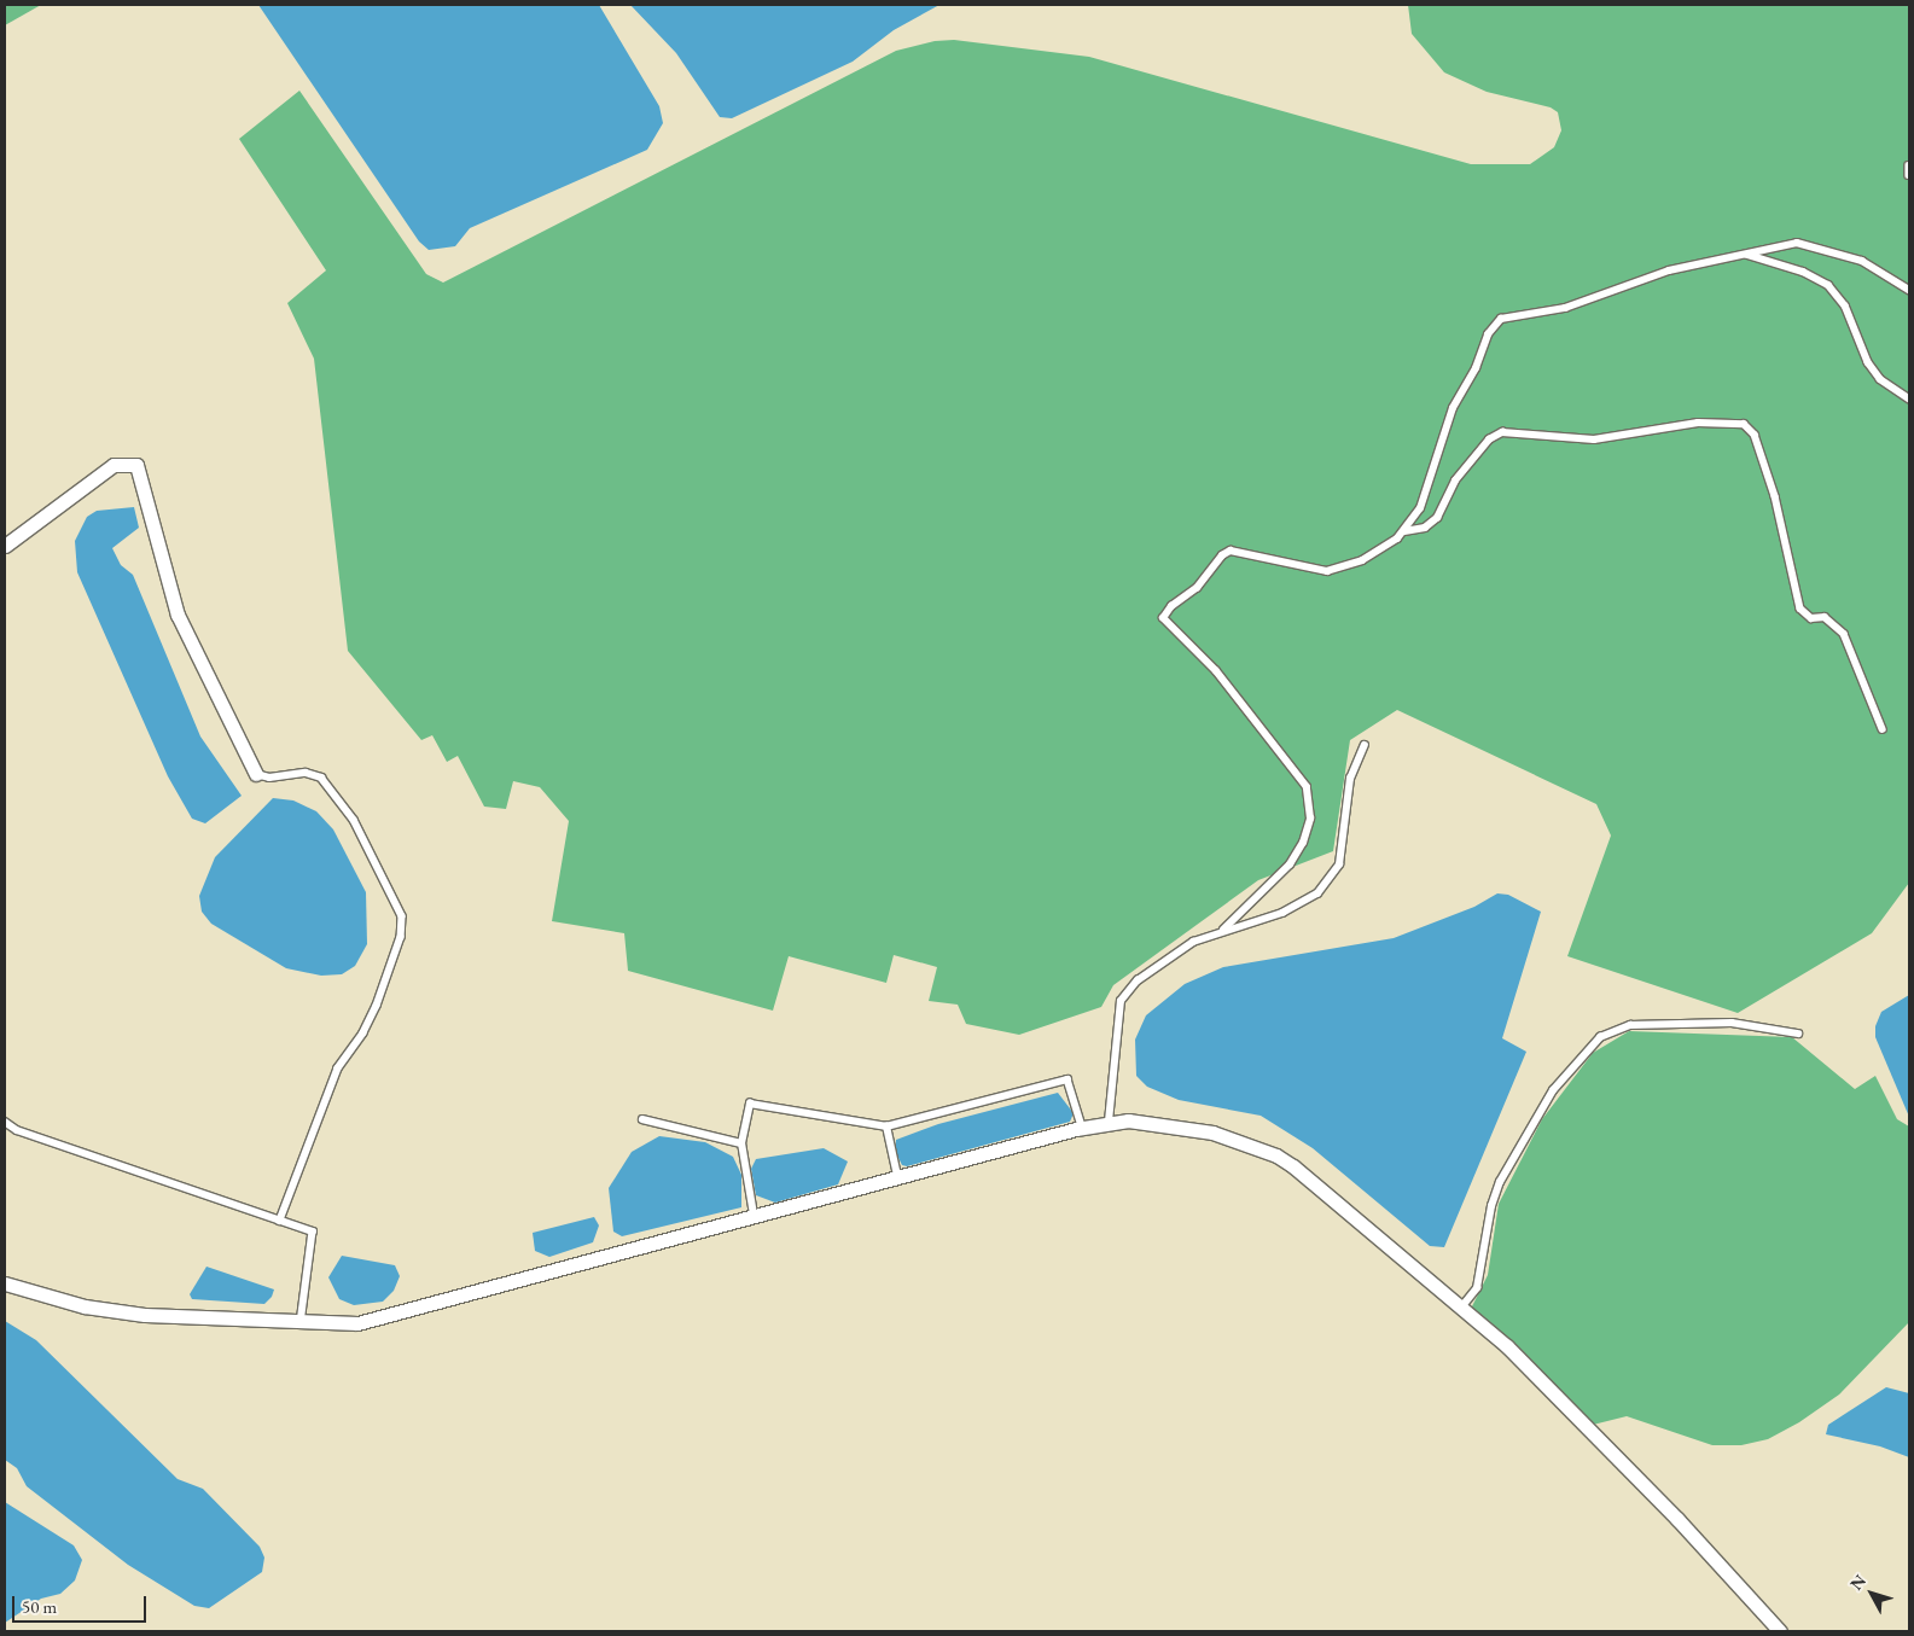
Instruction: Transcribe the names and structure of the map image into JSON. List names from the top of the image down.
{
  "scale_bar": "50 m",
  "north": "top left"
}
